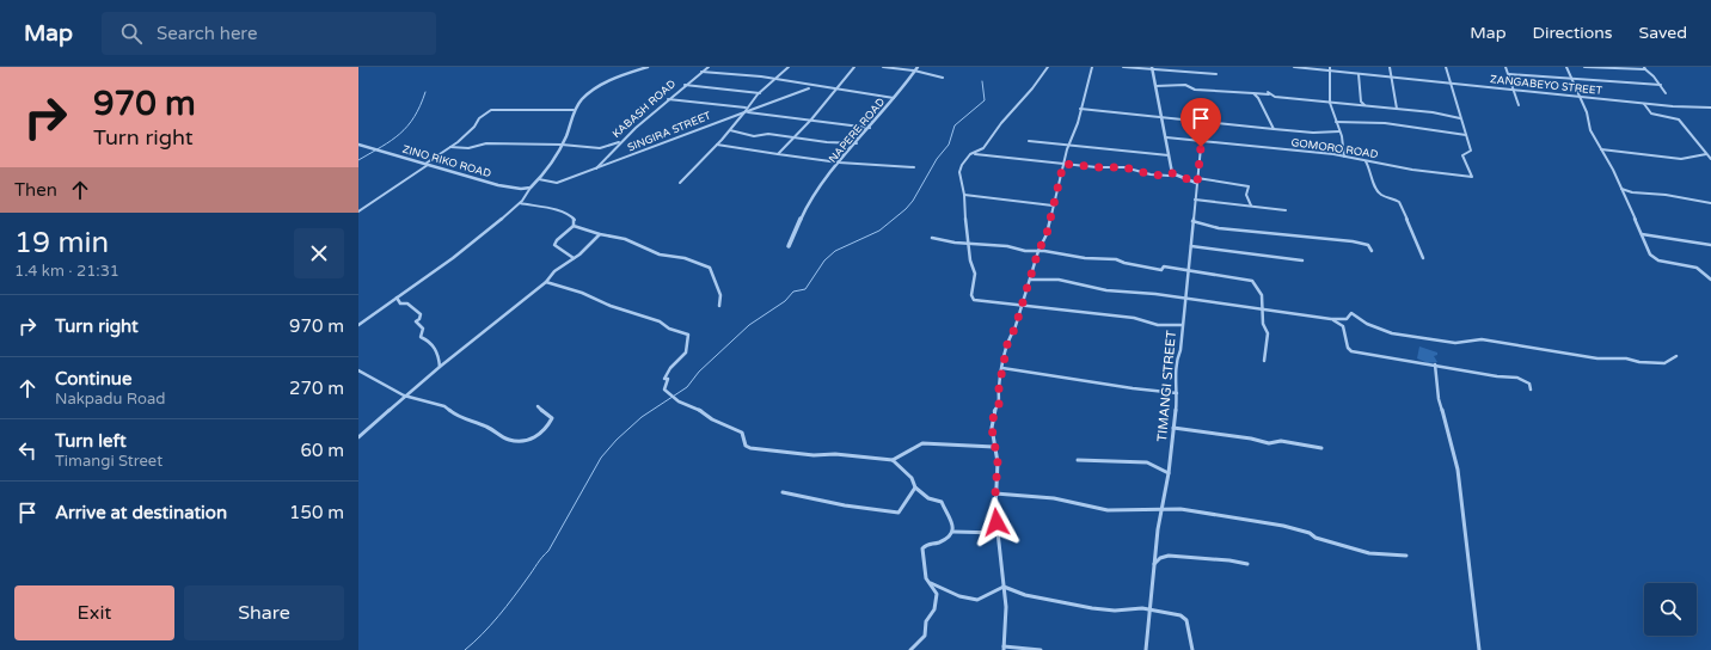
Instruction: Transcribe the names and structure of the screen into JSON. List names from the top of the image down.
{
  "streets": {
    "street": [
      "ZANGABEYO STREET",
      "KABASH ROAD",
      "NAPERE ROAD",
      "SINGIRA STREET",
      "GOMORO ROAD",
      "ZINO RIKO ROAD",
      "TIMANGI STREET"
    ]
  },
  "crossings": [
    ["KABASH ROAD", "SINGIRA STREET"],
    ["GOMORO ROAD", "TIMANGI STREET"]
  ],
  "page": {
    "header": "Map",
    "search": "Search here",
    "nav": ["Map", "Directions", "Saved"],
    "turn": ["970 m", "Turn right"],
    "then": "Then",
    "heading": ["19 min", "1.4 km · 21:31"],
    "list": [
      {
        "name": "Turn right",
        "value": "970 m"
      },
      {
        "name": "Continue",
        "note": "Nakpadu Road",
        "value": "270 m"
      },
      {
        "name": "Turn left",
        "note": "Timangi Street",
        "value": "60 m"
      },
      {
        "name": "Arrive at destination",
        "value": "150 m"
      }
    ],
    "buttons": ["Exit", "Share"]
  }
}
